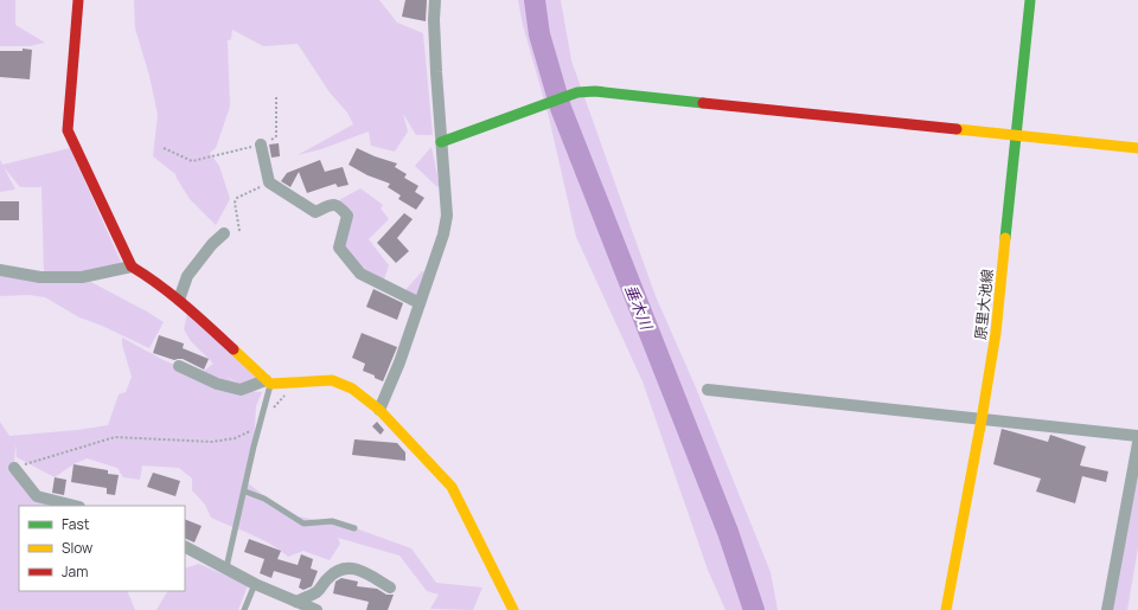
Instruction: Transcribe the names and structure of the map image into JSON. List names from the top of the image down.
{
  "streets": {
    "street": ["原里大池線"]
  },
  "water": ["垂木川"],
  "legend": ["Fast", "Slow", "Jam"]
}
